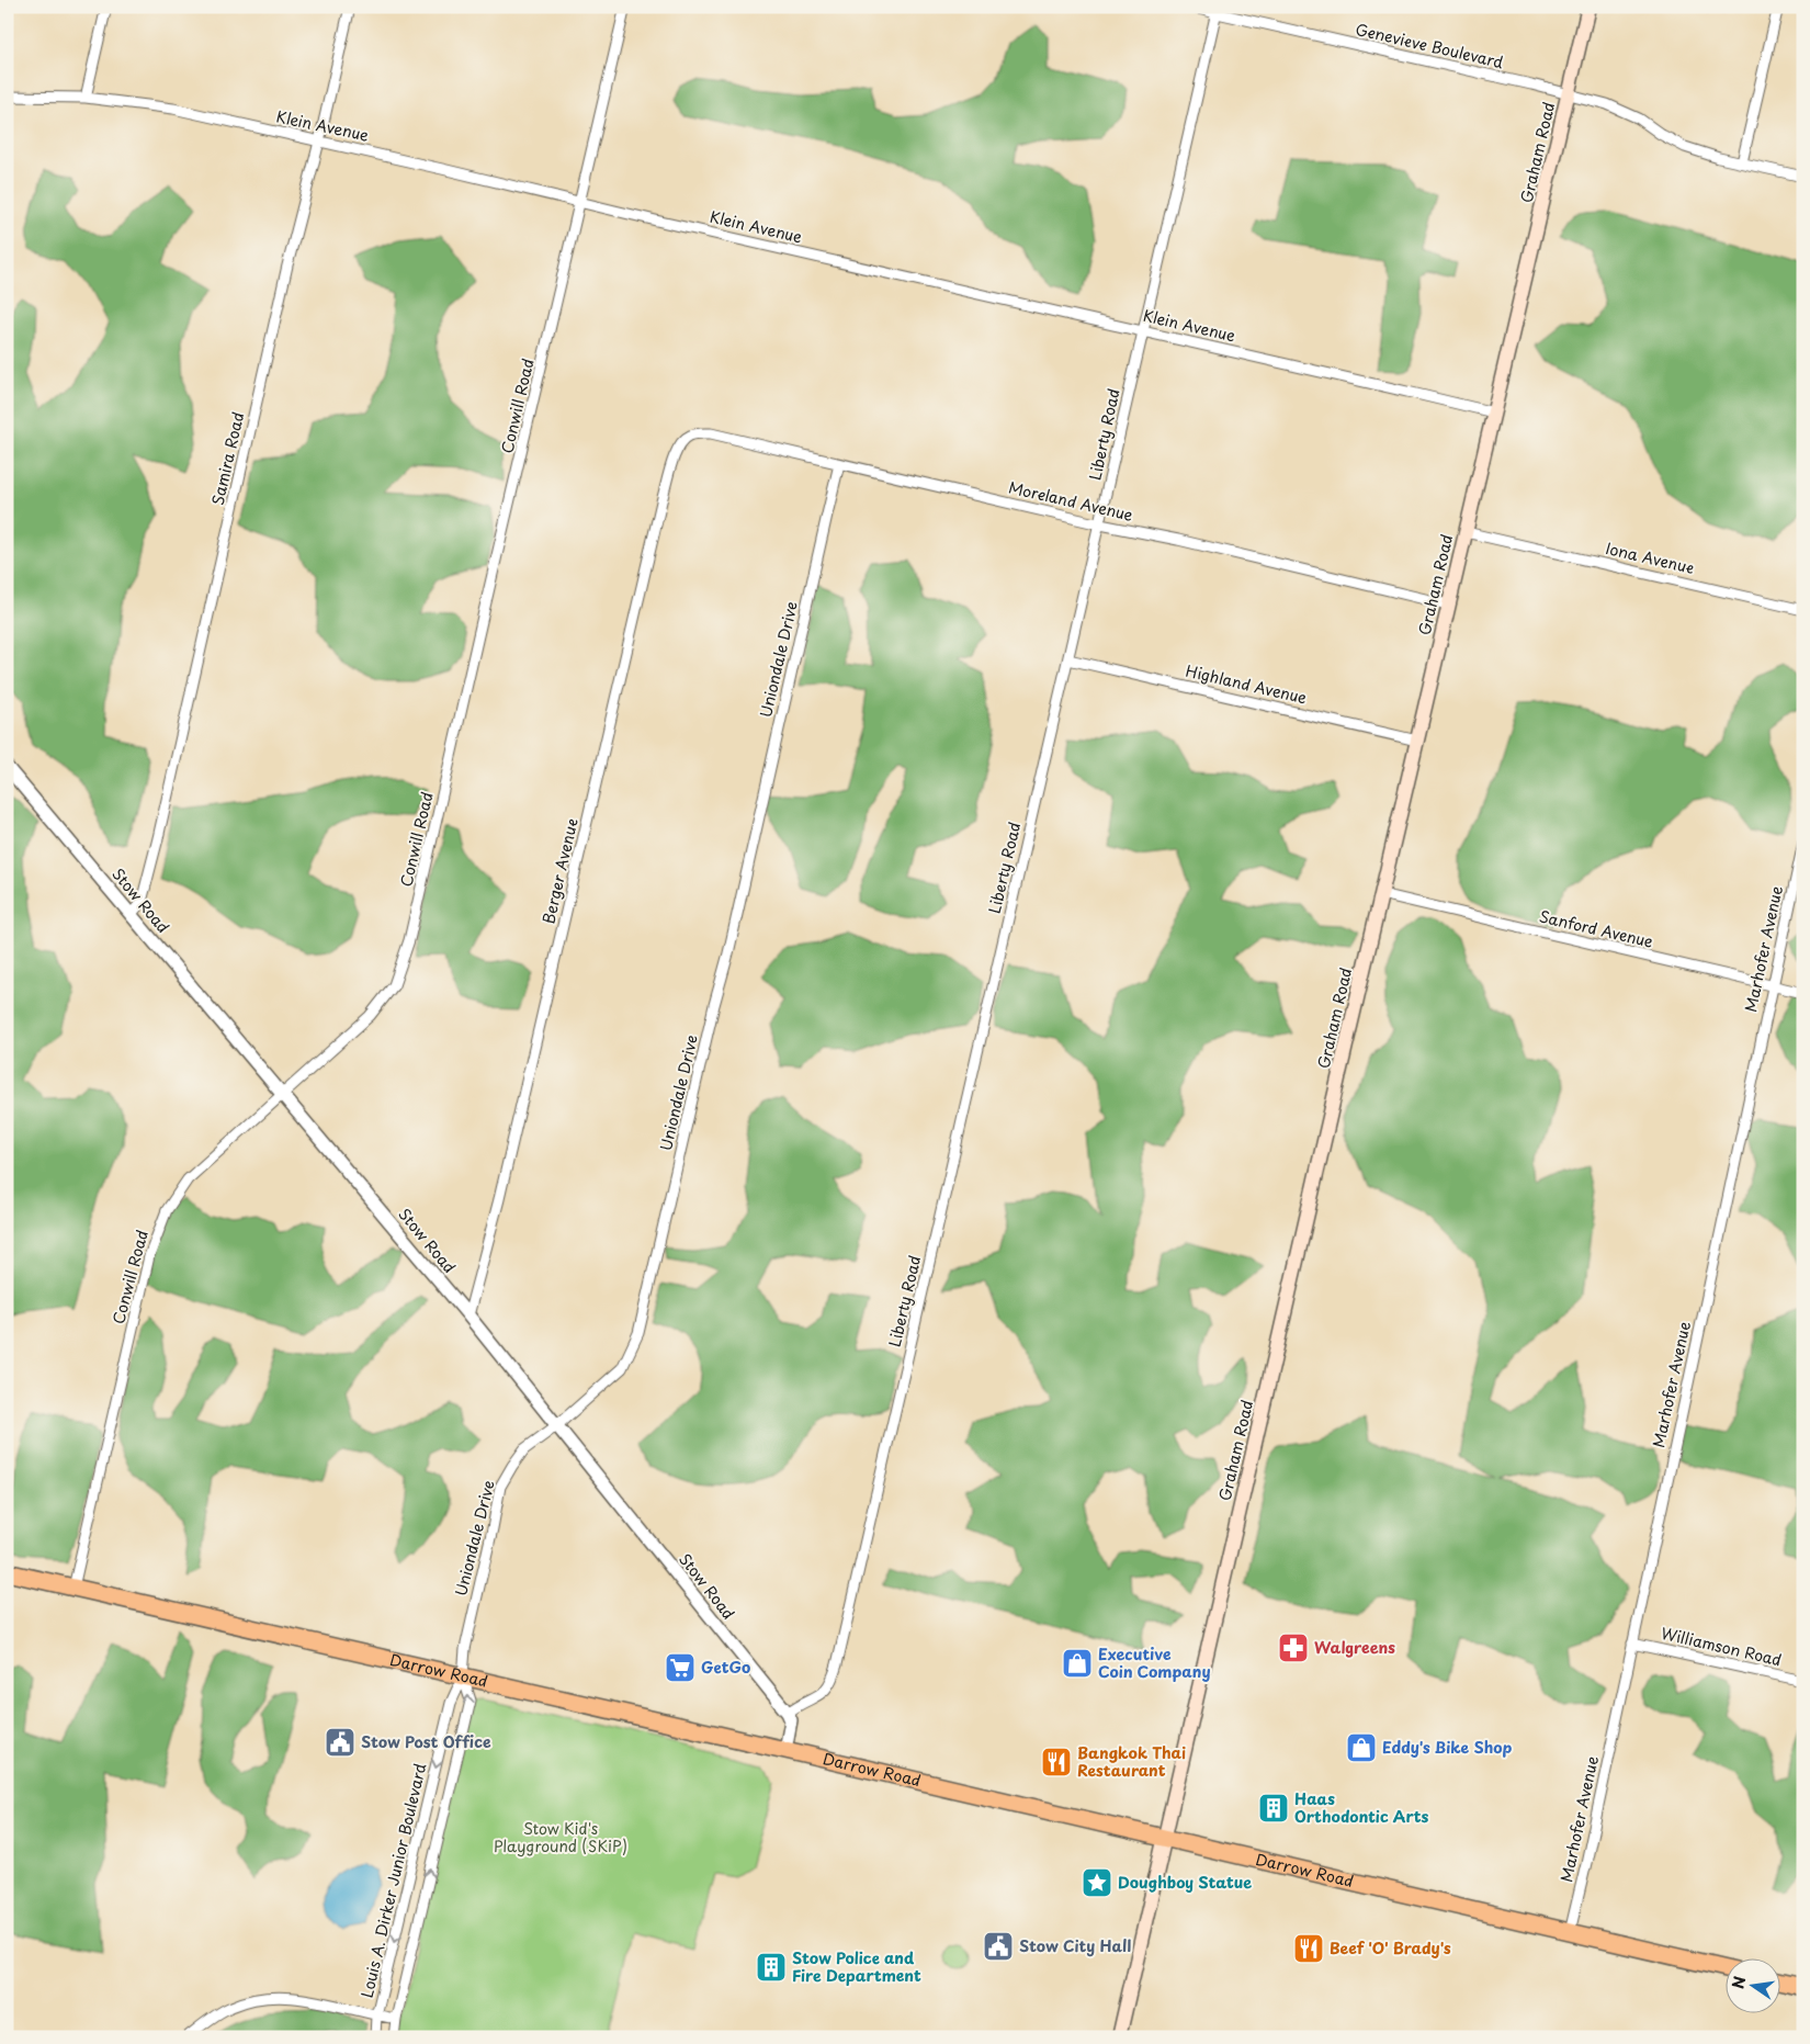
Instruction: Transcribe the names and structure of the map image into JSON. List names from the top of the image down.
{
  "streets": {
    "main road": ["Graham Road", "Darrow Road"],
    "street": [
      "Genevieve Boulevard",
      "Klein Avenue",
      "Conwill Road",
      "Liberty Road",
      "Samira Road",
      "Moreland Avenue",
      "Iona Avenue",
      "Uniondale Drive",
      "Highland Avenue",
      "Berger Avenue",
      "Stow Road",
      "Sanford Avenue",
      "Marhofer Avenue",
      "Williamson Road",
      "Louis A. Dirker Junior Boulevard"
    ]
  },
  "crossings": [
    ["Genevieve Boulevard", "Graham Road"],
    ["Genevieve Boulevard", "Liberty Road"],
    ["Klein Avenue", "Graham Road"],
    ["Klein Avenue", "Conwill Road"],
    ["Klein Avenue", "Liberty Road"],
    ["Klein Avenue", "Samira Road"],
    ["Graham Road", "Moreland Avenue"],
    ["Graham Road", "Iona Avenue"],
    ["Graham Road", "Highland Avenue"],
    ["Graham Road", "Sanford Avenue"],
    ["Graham Road", "Darrow Road"],
    ["Conwill Road", "Stow Road"],
    ["Conwill Road", "Darrow Road"],
    ["Liberty Road", "Moreland Avenue"],
    ["Liberty Road", "Highland Avenue"],
    ["Liberty Road", "Stow Road"],
    ["Samira Road", "Stow Road"],
    ["Moreland Avenue", "Uniondale Drive"],
    ["Moreland Avenue", "Berger Avenue"],
    ["Uniondale Drive", "Stow Road"],
    ["Uniondale Drive", "Darrow Road"],
    ["Uniondale Drive", "Louis A. Dirker Junior Boulevard"],
    ["Berger Avenue", "Stow Road"],
    ["Sanford Avenue", "Marhofer Avenue"],
    ["Marhofer Avenue", "Williamson Road"],
    ["Marhofer Avenue", "Darrow Road"],
    ["Darrow Road", "Louis A. Dirker Junior Boulevard"]
  ],
  "parks": ["Stow Kid's Playground (SKiP)"],
  "places": {
    "pharmacy": ["Walgreens"],
    "shop": ["Executive Coin Company", "Eddy's Bike Shop"],
    "supermarket": ["GetGo"],
    "public building": ["Stow Post Office", "Stow City Hall"],
    "restaurant": ["Bangkok Thai Restaurant", "Beef 'O' Brady's"],
    "building": ["Haas Orthodontic Arts", "Stow Police and Fire Department"],
    "place": ["Doughboy Statue"]
  },
  "north": "left"
}
